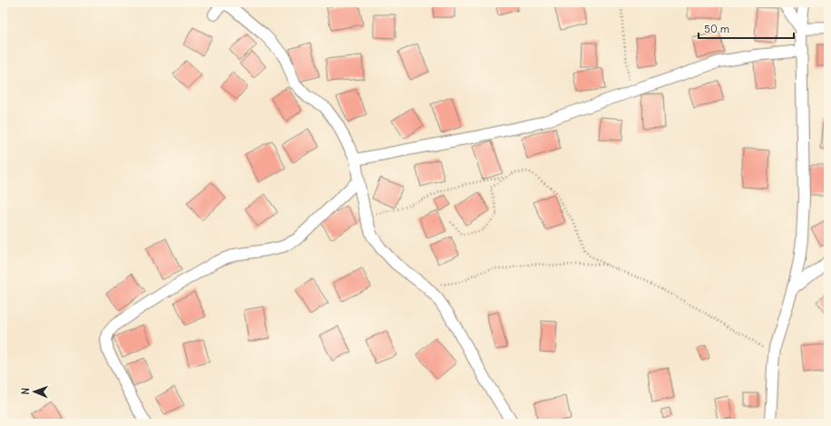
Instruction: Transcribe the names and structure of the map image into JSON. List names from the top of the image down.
{
  "scale_bar": "50 m",
  "north": "left"
}
